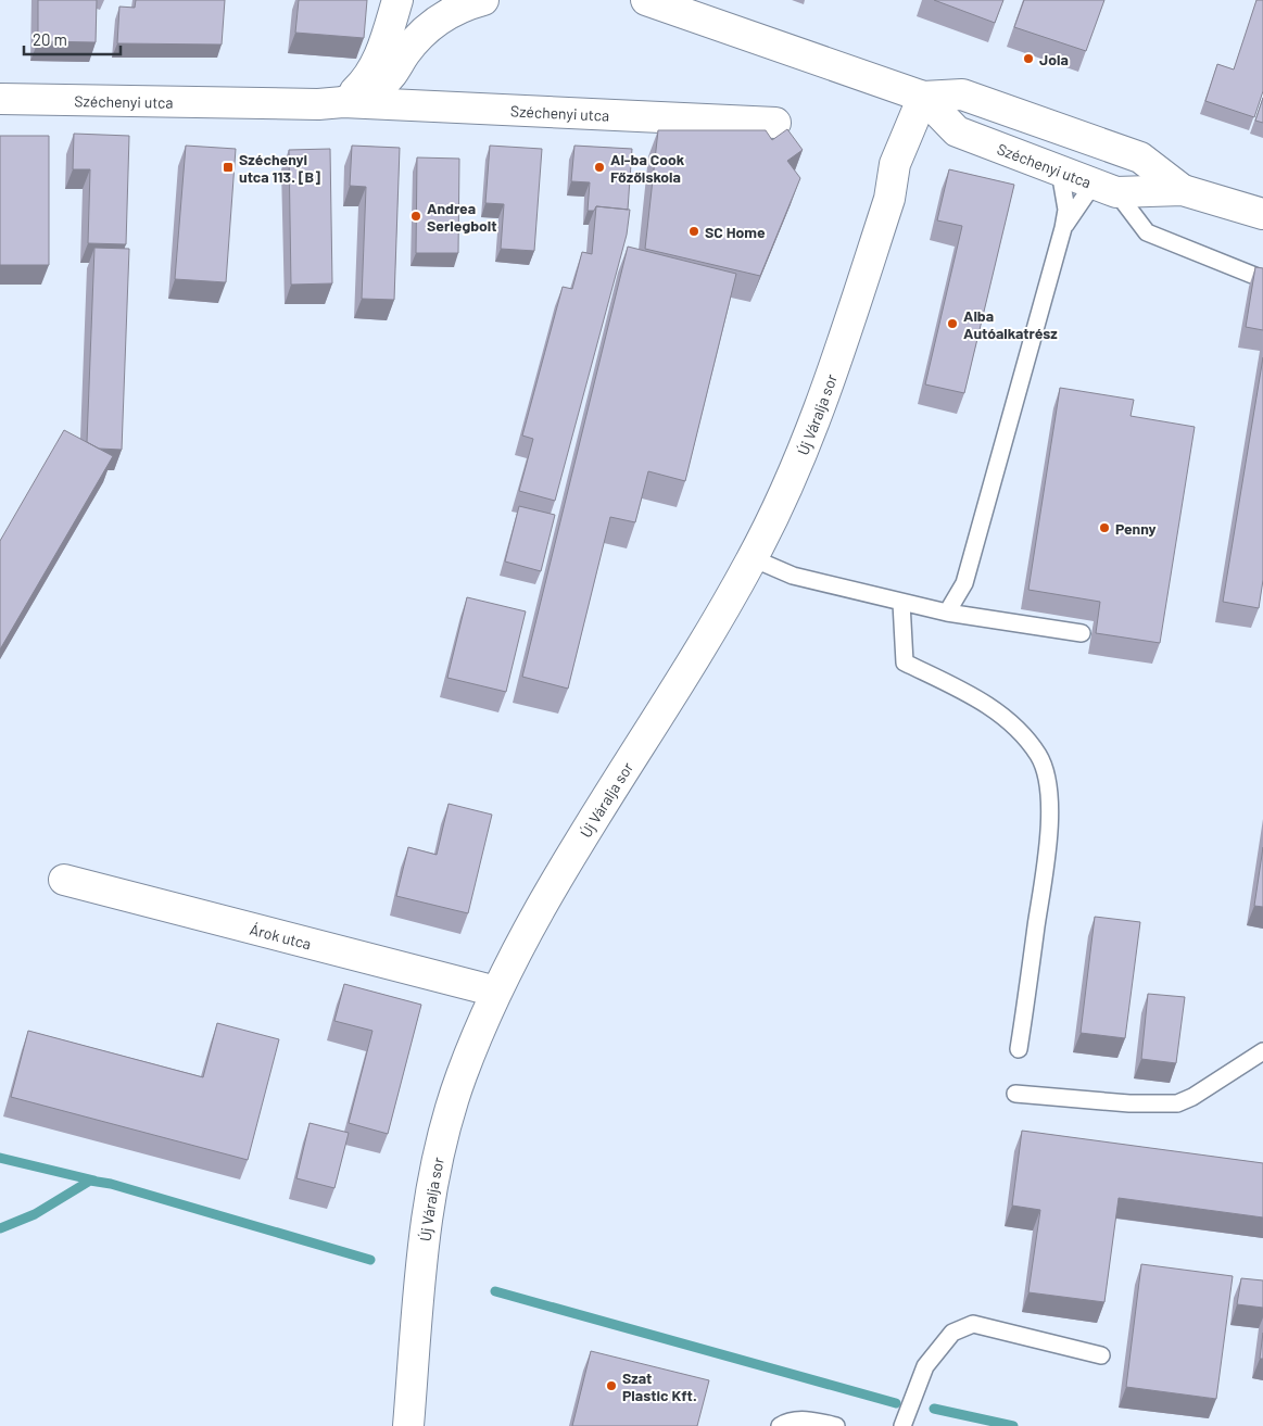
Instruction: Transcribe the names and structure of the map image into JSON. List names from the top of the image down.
{
  "streets": {
    "street": ["Széchenyi utca", "Új Váralja sor", "Árok utca"]
  },
  "crossings": [
    ["Széchenyi utca", "Új Váralja sor"],
    ["Új Váralja sor", "Árok utca"]
  ],
  "places": {
    "other": [
      "Jola",
      "Al-ba Cook Főzőiskola",
      "Andrea Serlegbolt",
      "SC Home",
      "Alba Autóalkatrész",
      "Penny",
      "Szat Plastic Kft."
    ],
    "transit": ["Széchenyi utca 113. [B]"]
  },
  "scale_bar": "20 m"
}
